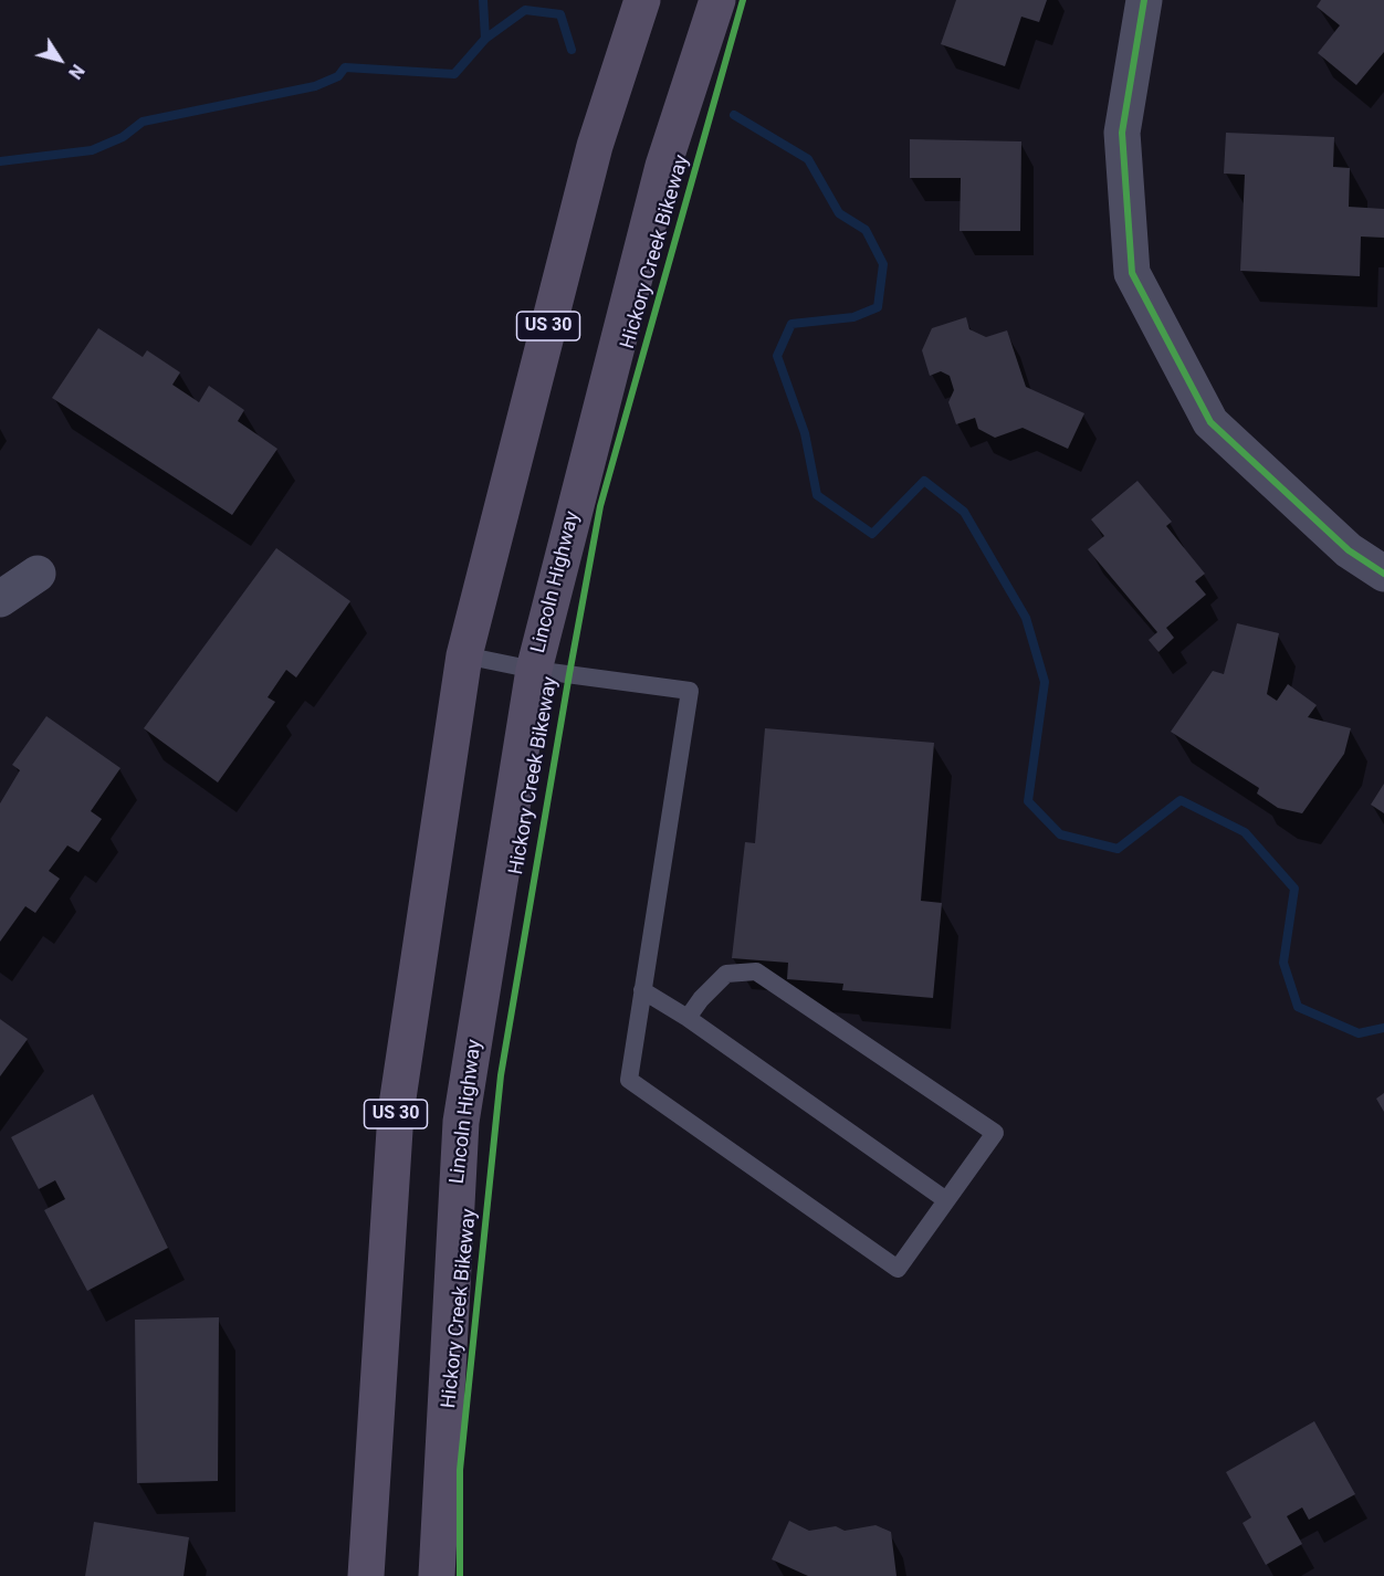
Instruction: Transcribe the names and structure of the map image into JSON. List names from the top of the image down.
{
  "streets": {
    "main road": ["US 30", "Lincoln Highway"],
    "cycle path": ["Hickory Creek Bikeway"]
  },
  "north": "bottom right"
}
